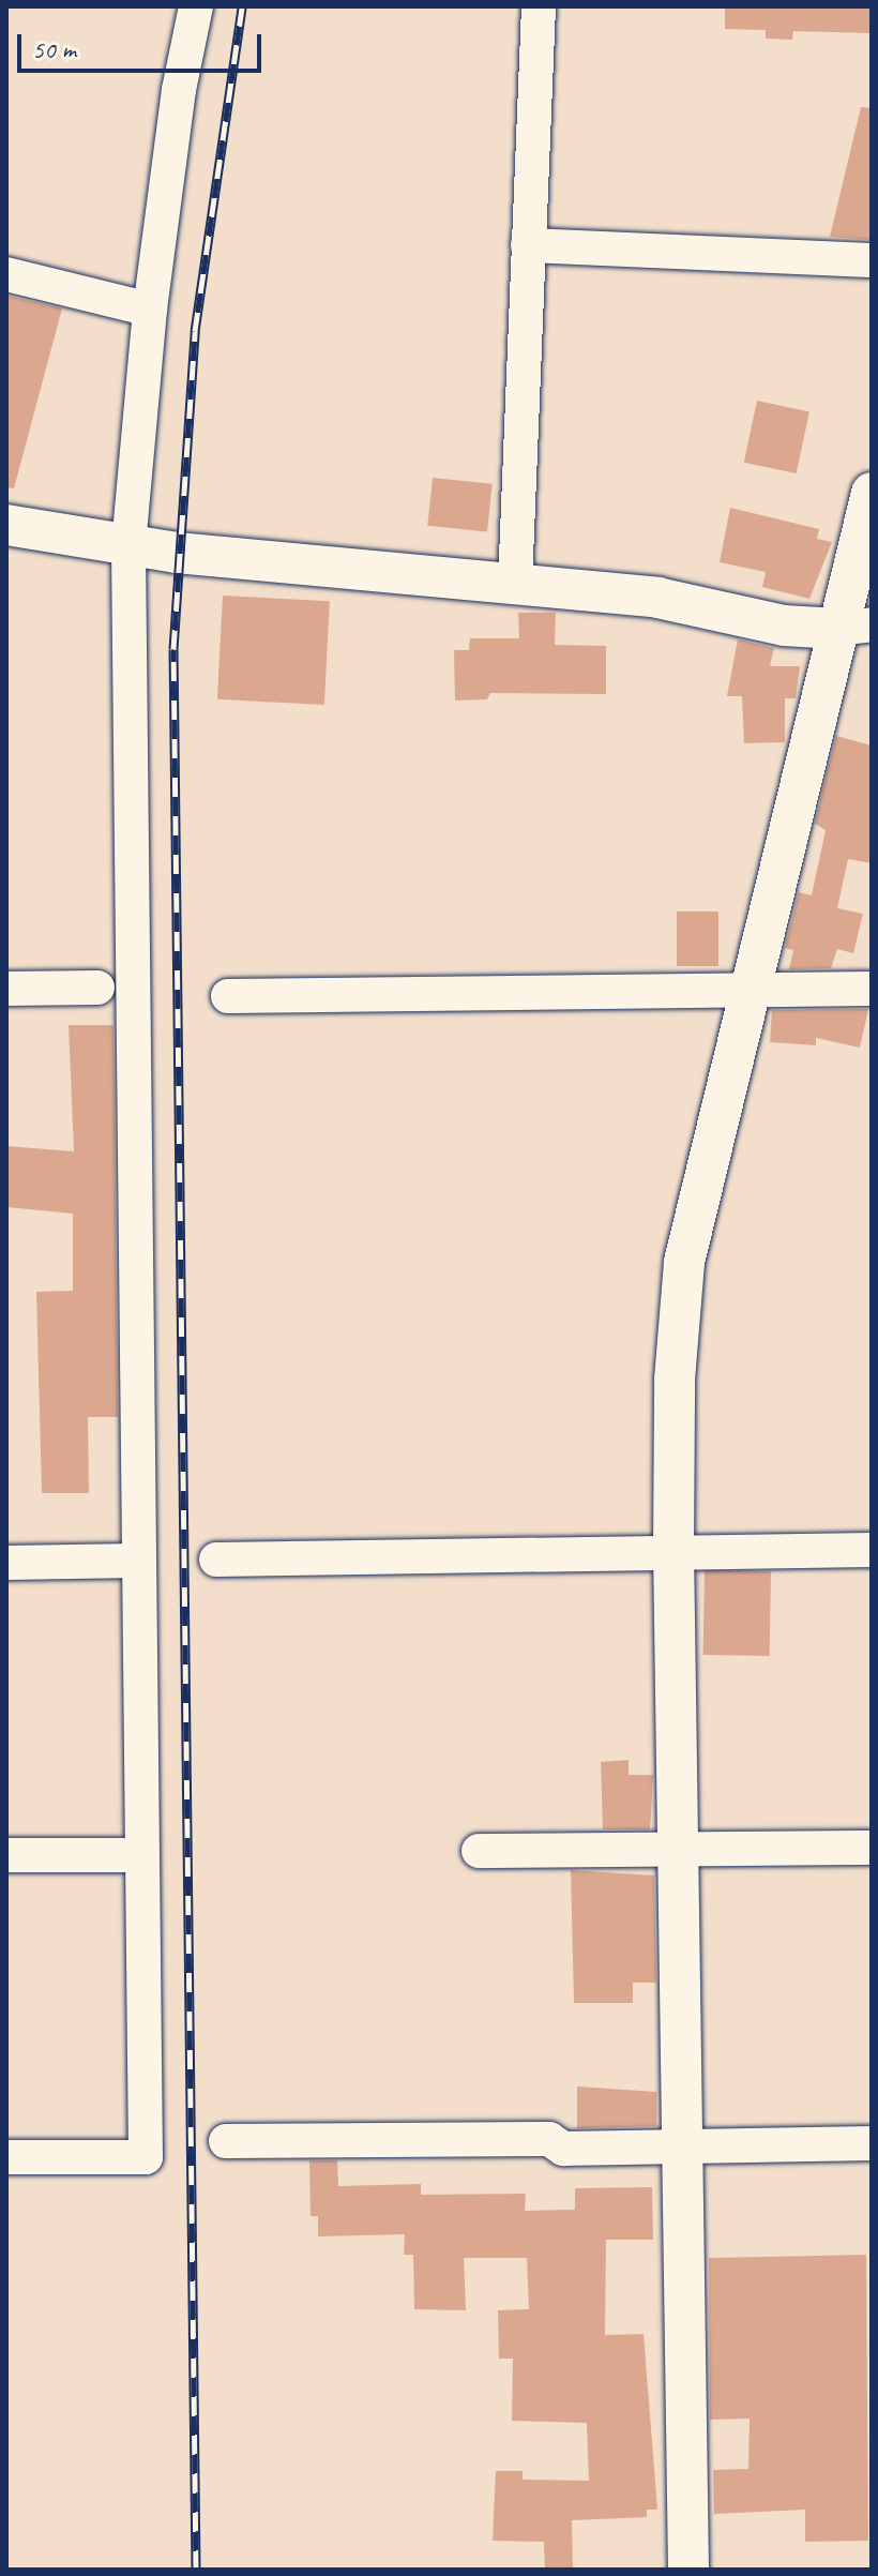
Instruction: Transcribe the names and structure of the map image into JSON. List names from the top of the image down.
{
  "scale_bar": "50 m"
}
